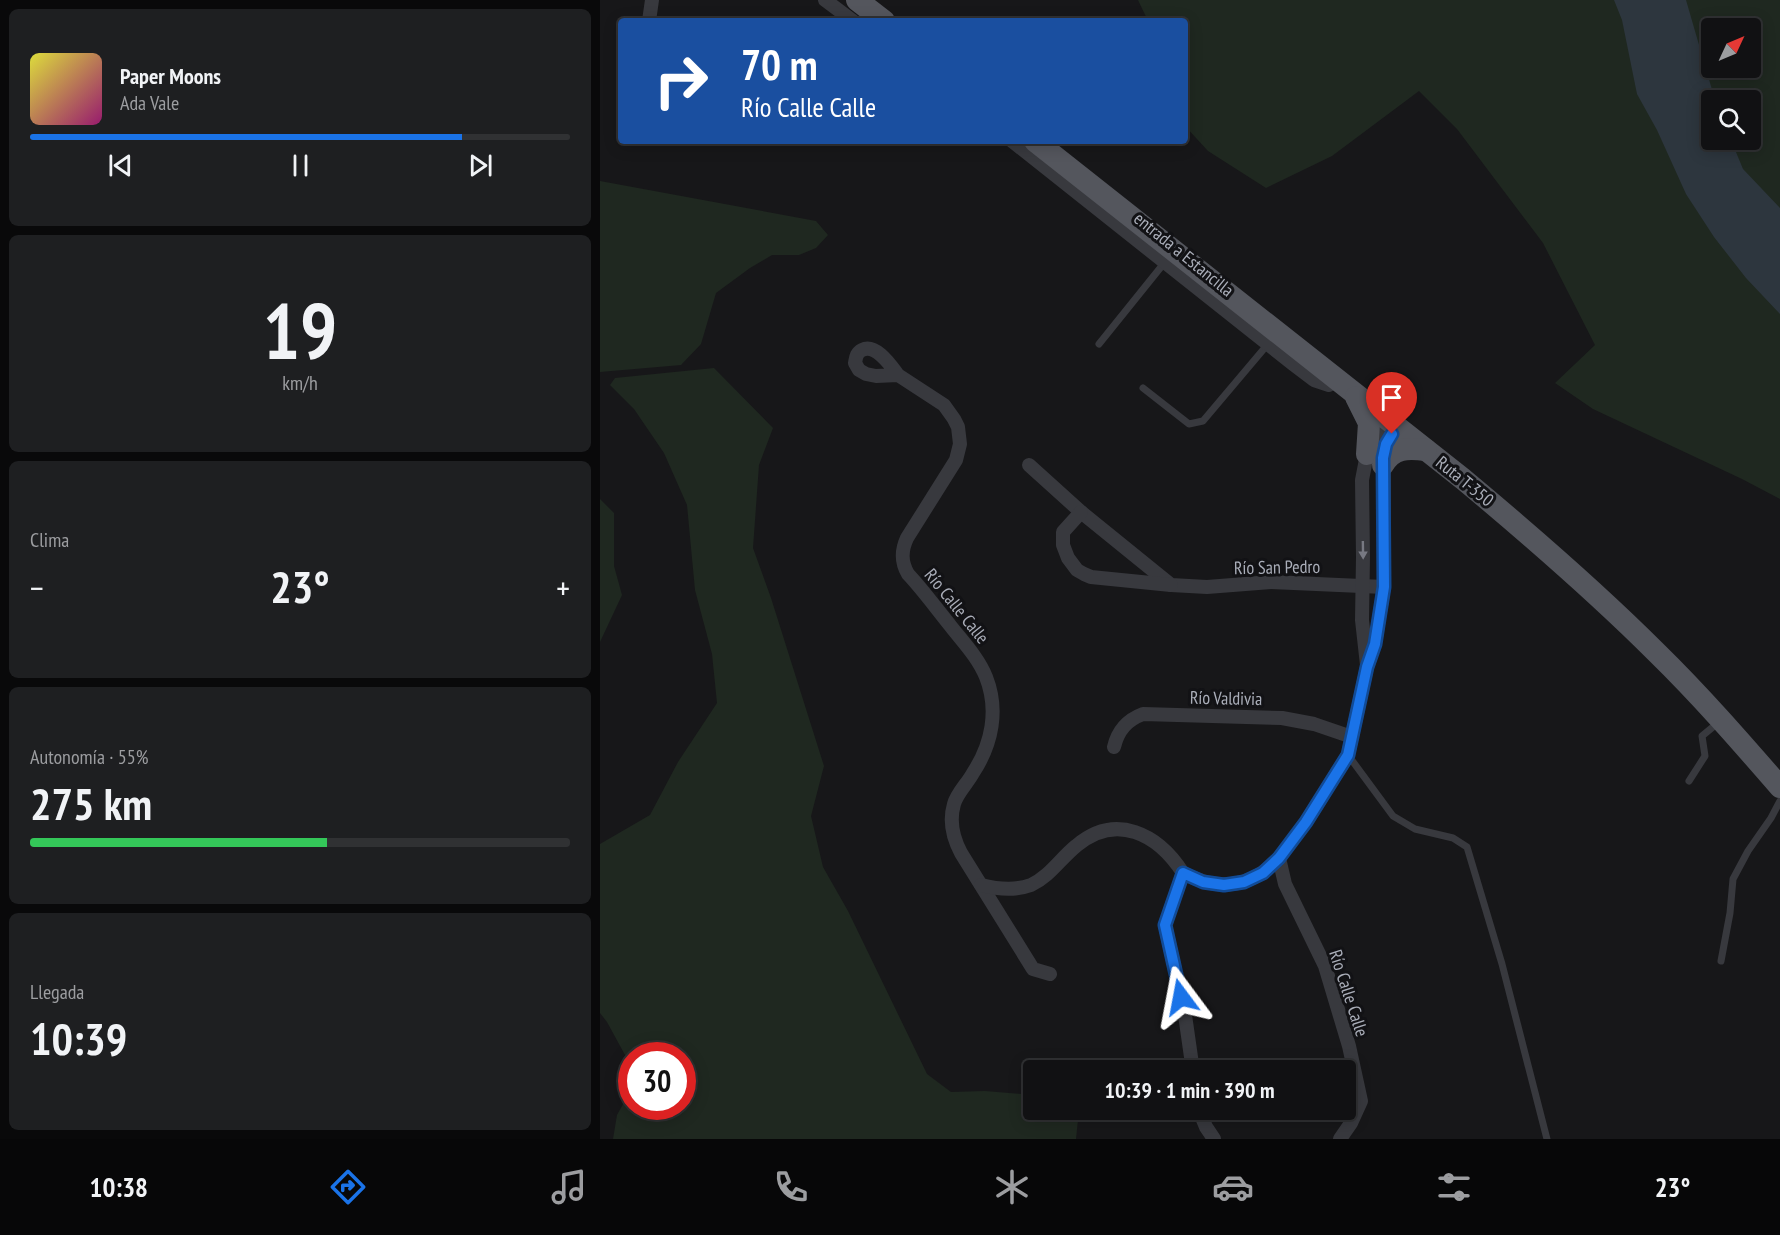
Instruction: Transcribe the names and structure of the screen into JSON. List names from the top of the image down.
{
  "streets": {
    "main road": ["Ruta T-350"],
    "street": [
      "entrada a Estancilla",
      "Río San Pedro",
      "Río Calle Calle",
      "Río Valdivia"
    ]
  },
  "crossings": [
    ["entrada a Estancilla", "Ruta T-350"]
  ],
  "north": "top right",
  "page": {
    "turn": ["70 m", "Río Calle Calle"],
    "song": ["Paper Moons", "Ada Vale"],
    "tile": [
      ["19", "km/h"],
      "Clima",
      ["Autonomía · 55%", "275 km"],
      ["Llegada", "10:39"]
    ],
    "heat": ["−", "23°", "+"],
    "limit": "30",
    "trip": "10:39 · 1 min · 390 m",
    "tabs": ["10:38", "23°"]
  }
}
